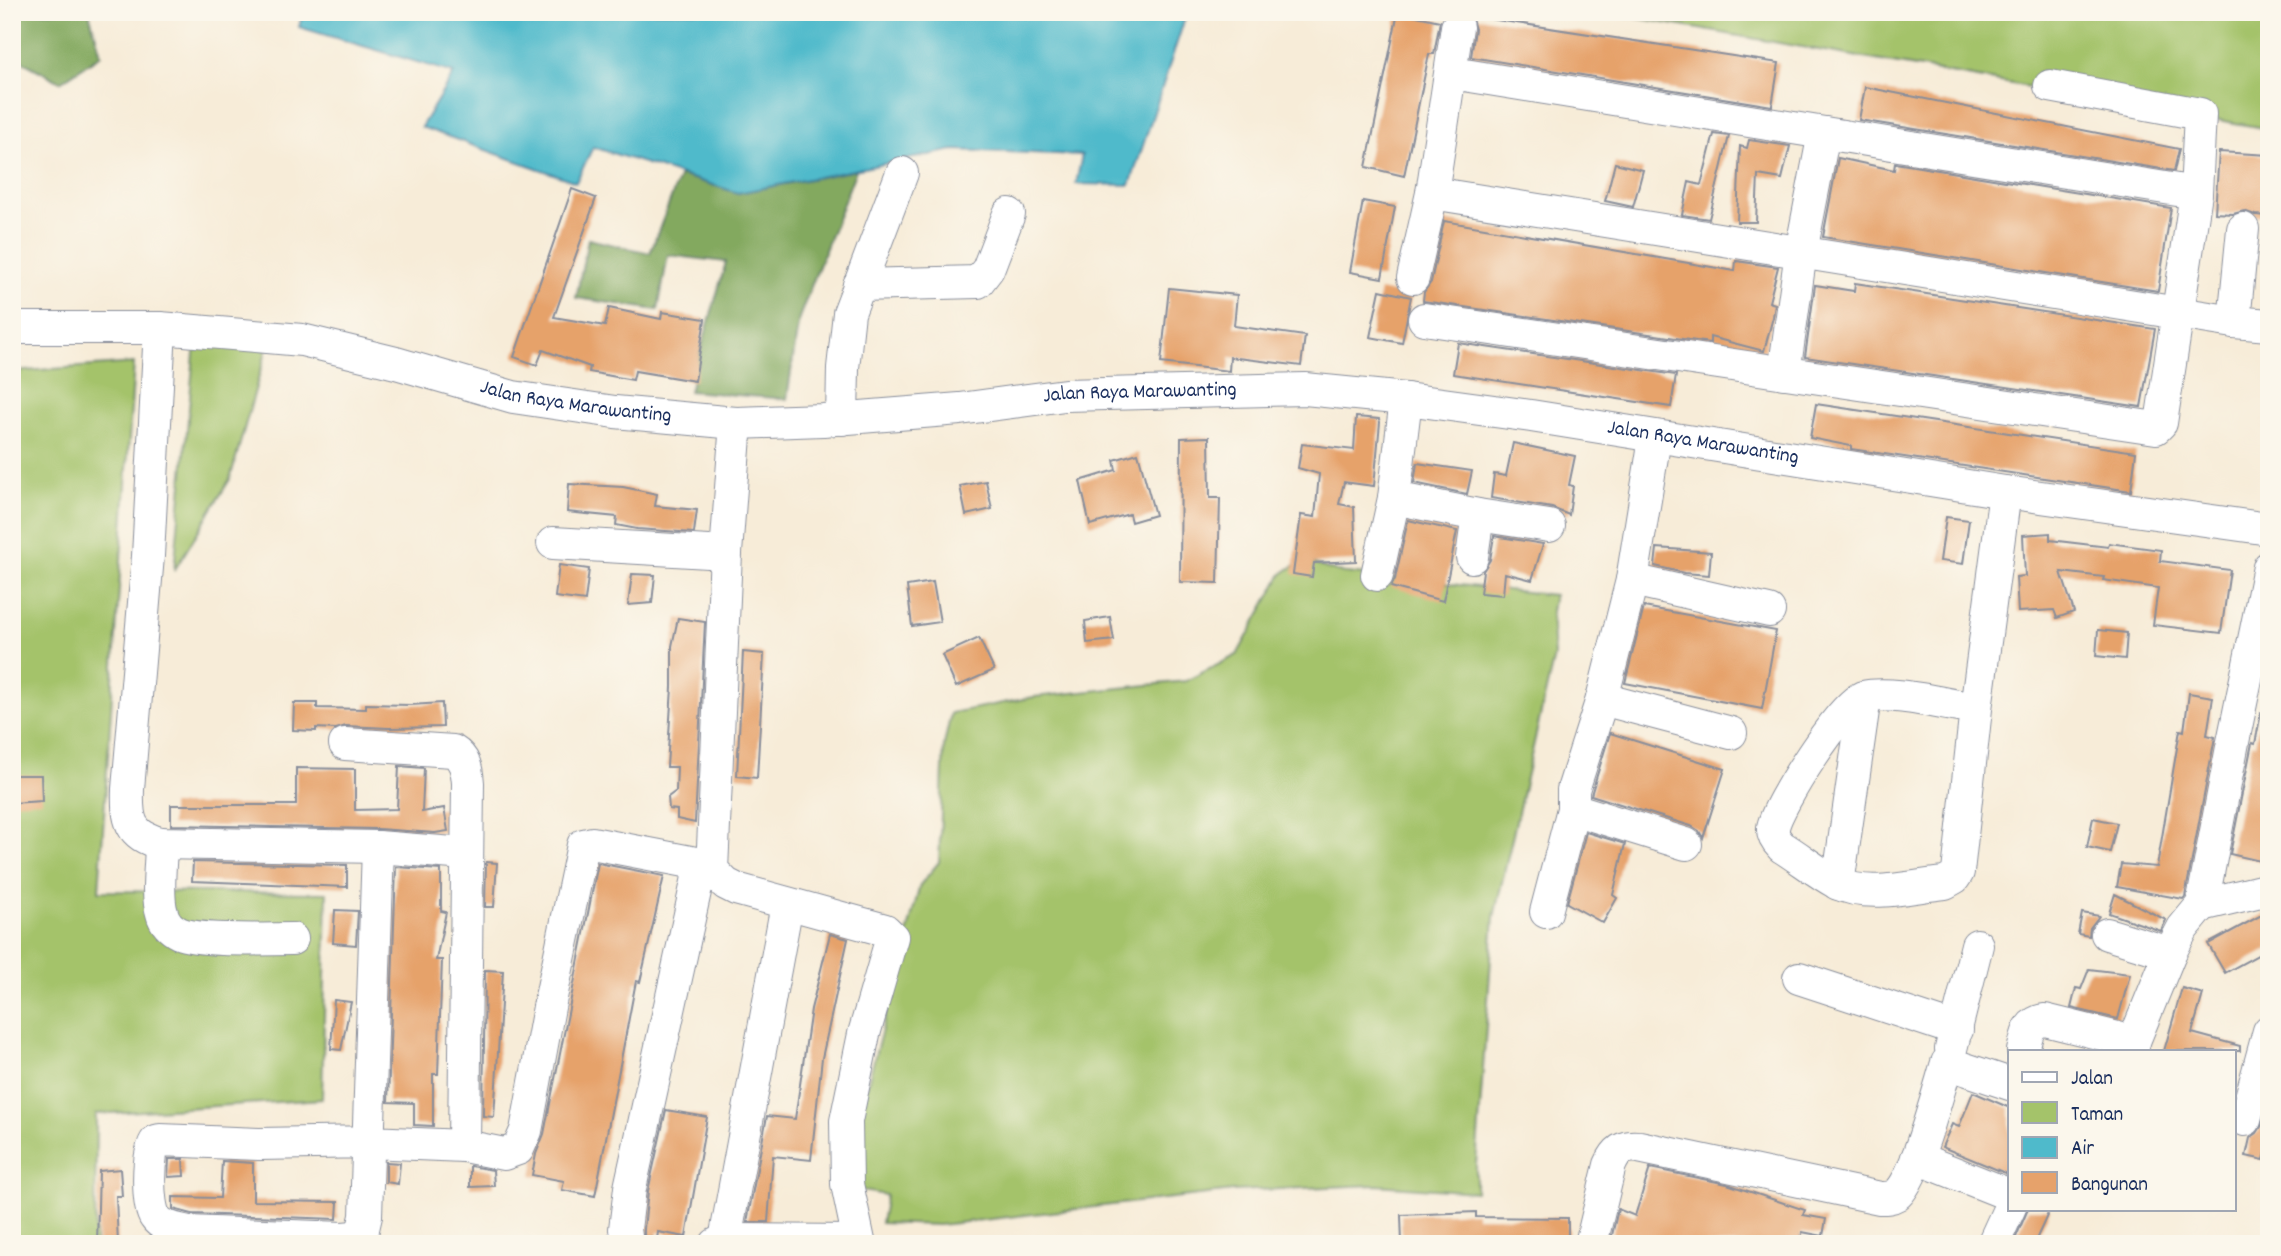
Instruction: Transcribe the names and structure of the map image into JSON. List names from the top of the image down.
{
  "streets": {
    "street": ["Jalan Raya Marawanting"]
  },
  "legend": [
    "Jalan",
    "Taman",
    "Air",
    "Bangunan"
  ]
}
